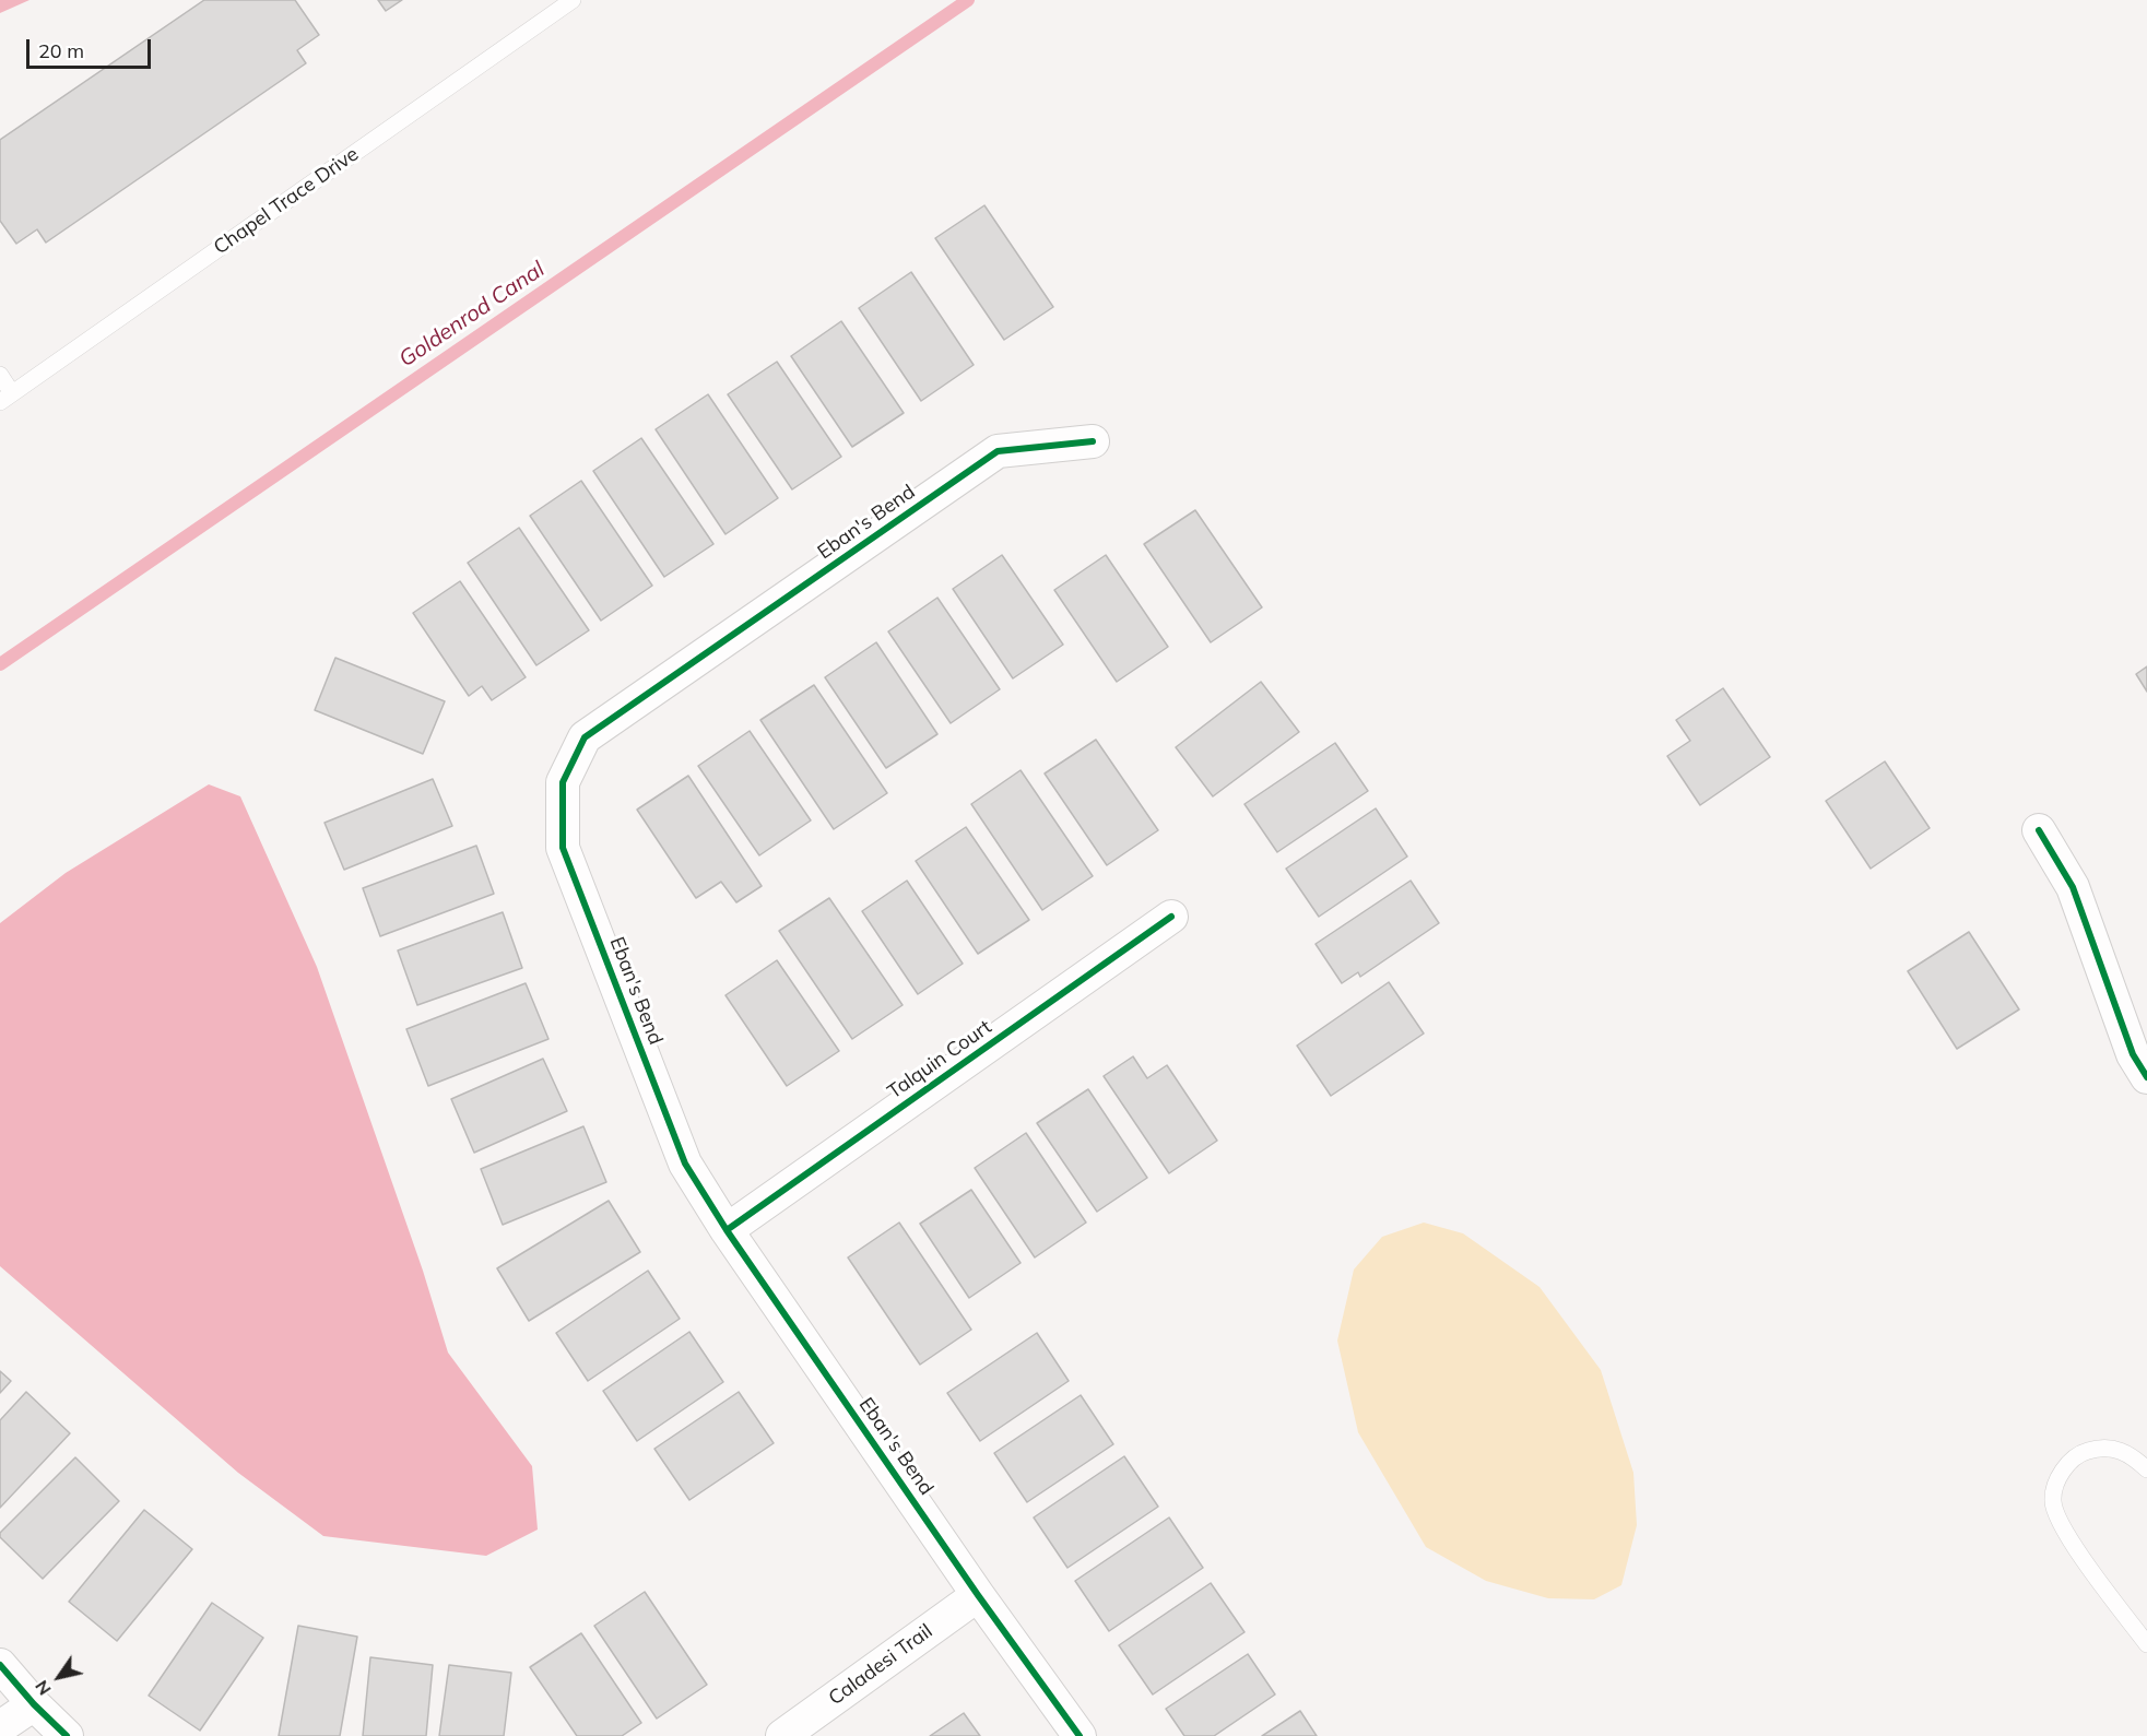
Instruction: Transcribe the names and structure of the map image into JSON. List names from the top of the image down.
{
  "streets": {
    "street": ["Eban's Bend", "Talquin Court", "Caladesi Trail"],
    "lane": ["Chapel Trace Drive"]
  },
  "crossings": [
    ["Eban's Bend", "Talquin Court"],
    ["Eban's Bend", "Caladesi Trail"]
  ],
  "water": ["Goldenrod Canal"],
  "scale_bar": "20 m",
  "north": "bottom left"
}
